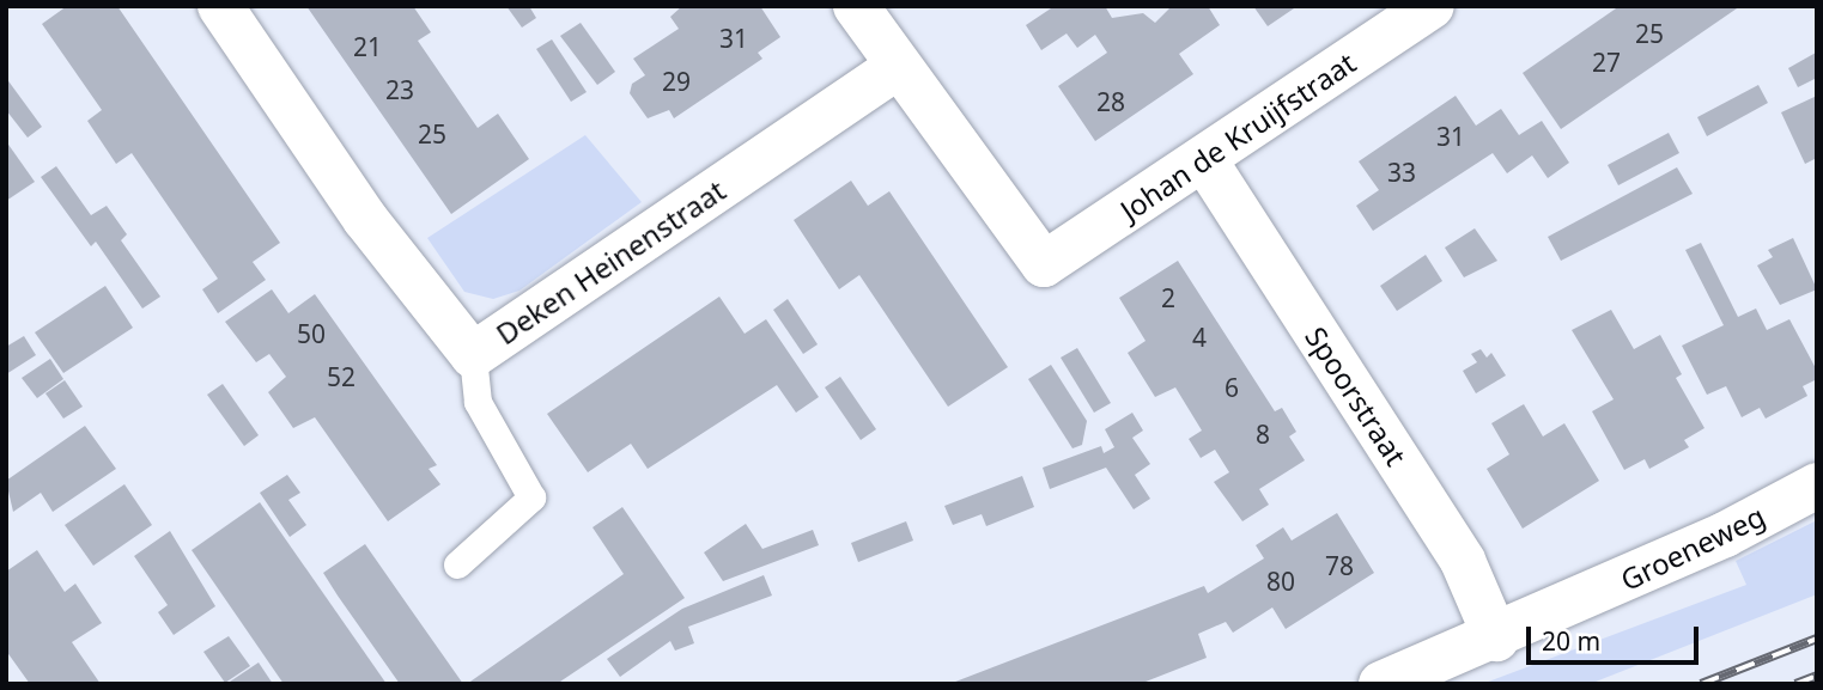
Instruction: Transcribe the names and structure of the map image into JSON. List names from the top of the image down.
{
  "streets": {
    "street": [
      "Johan de Kruijfstraat",
      "Deken Heinenstraat",
      "Spoorstraat",
      "Groeneweg"
    ]
  },
  "crossings": [
    ["Johan de Kruijfstraat", "Deken Heinenstraat"],
    ["Johan de Kruijfstraat", "Spoorstraat"],
    ["Spoorstraat", "Groeneweg"]
  ],
  "house_numbers": [
    "25",
    "31",
    "21",
    "27",
    "29",
    "23",
    "28",
    "25",
    "31",
    "33",
    "2",
    "50",
    "4",
    "52",
    "6",
    "8",
    "78",
    "80"
  ],
  "scale_bar": "20 m"
}
